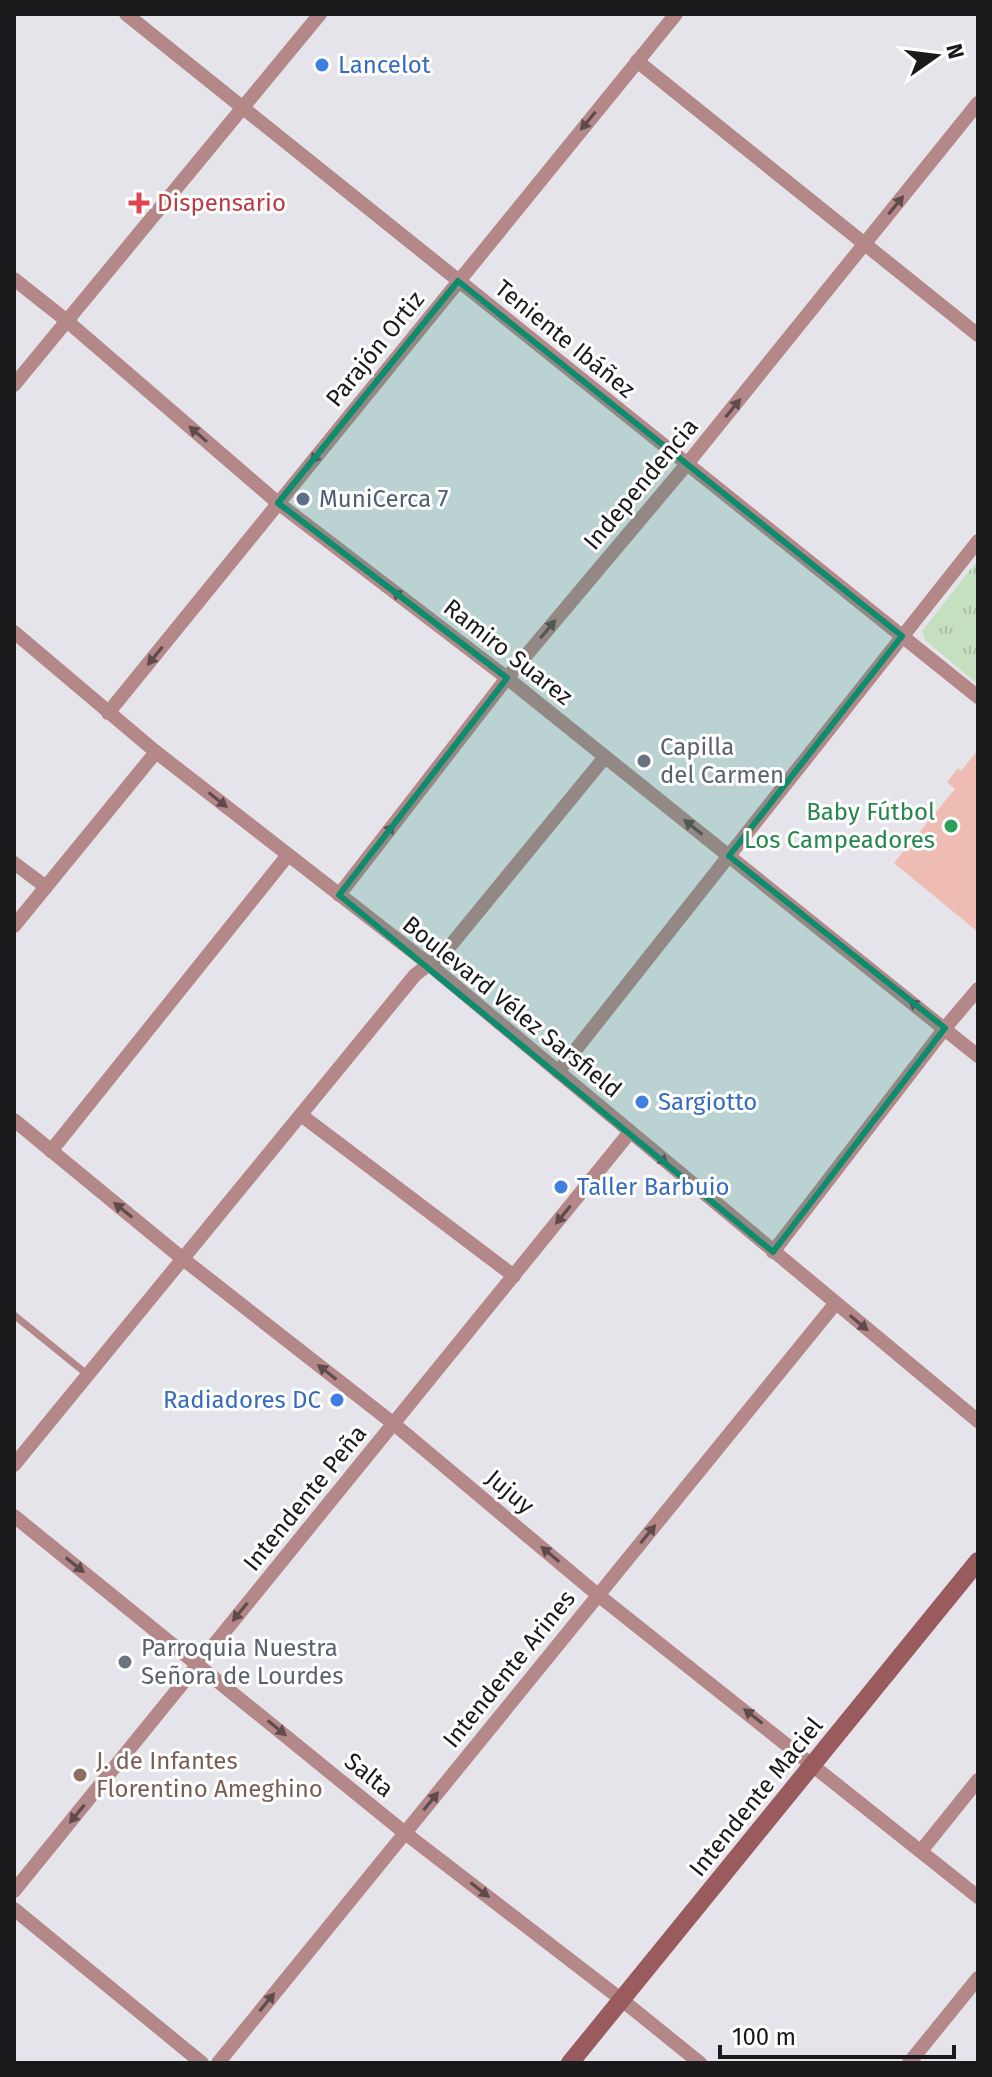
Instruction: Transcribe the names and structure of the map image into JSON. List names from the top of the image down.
{
  "streets": {
    "main road": ["Intendente Maciel"],
    "street": [
      "Teniente Ibáñez",
      "Parajón Ortiz",
      "Independencia",
      "Ramiro Suarez",
      "Boulevard Vélez Sarsfield",
      "Jujuy",
      "Intendente Peña",
      "Intendente Arines",
      "Salta"
    ]
  },
  "crossings": [
    ["Teniente Ibáñez", "Parajón Ortiz"],
    ["Teniente Ibáñez", "Independencia"],
    ["Parajón Ortiz", "Ramiro Suarez"],
    ["Parajón Ortiz", "Boulevard Vélez Sarsfield"],
    ["Independencia", "Ramiro Suarez"],
    ["Independencia", "Boulevard Vélez Sarsfield"],
    ["Boulevard Vélez Sarsfield", "Intendente Peña"],
    ["Boulevard Vélez Sarsfield", "Intendente Arines"],
    ["Jujuy", "Intendente Peña"],
    ["Jujuy", "Intendente Arines"],
    ["Jujuy", "Intendente Maciel"],
    ["Intendente Peña", "Salta"],
    ["Intendente Arines", "Salta"],
    ["Salta", "Intendente Maciel"]
  ],
  "one_way": [
    "Parajón Ortiz",
    "Independencia",
    "Ramiro Suarez",
    "Boulevard Vélez Sarsfield",
    "Jujuy",
    "Intendente Peña",
    "Intendente Arines",
    "Salta"
  ],
  "places": {
    "other": [
      "Lancelot",
      "MuniCerca 7",
      "Capilla del Carmen",
      "Baby Fútbol Los Campeadores",
      "Sargiotto",
      "Taller Barbuio",
      "Radiadores DC",
      "Parroquia Nuestra Señora de Lourdes",
      "J. de Infantes Florentino Ameghino"
    ],
    "health": ["Dispensario"]
  },
  "scale_bar": "100 m",
  "north": "right"
}
